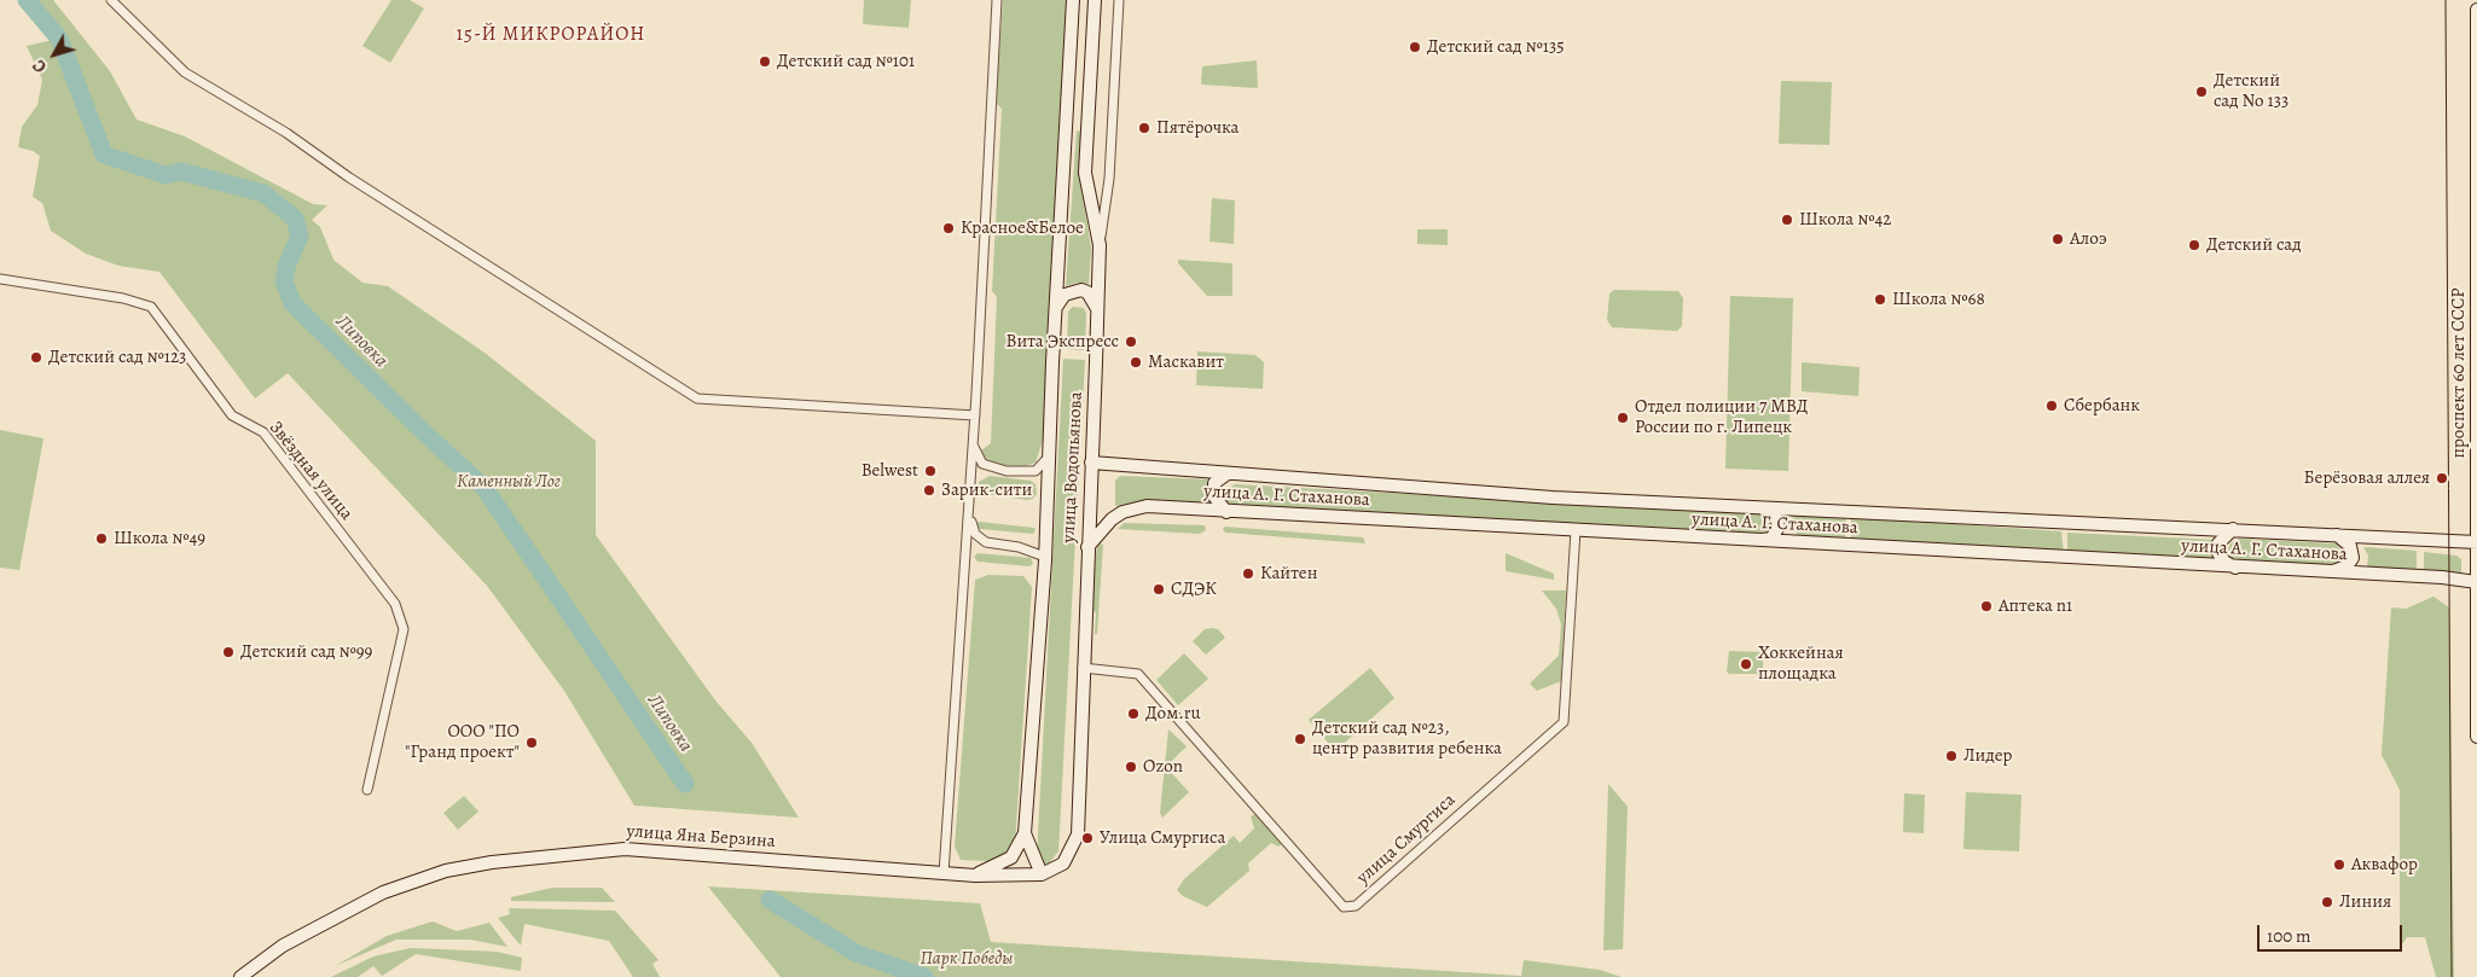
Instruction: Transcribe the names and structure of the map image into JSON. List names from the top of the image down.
{
  "streets": {
    "main road": [
      "проспект 60 лет СССР",
      "улица Водопьянова",
      "улица А. Г. Стаханова",
      "улица Яна Берзина"
    ],
    "street": ["Звёздная улица", "улица Смургиса"]
  },
  "crossings": [
    ["проспект 60 лет СССР", "улица А. Г. Стаханова"],
    ["улица Водопьянова", "улица А. Г. Стаханова"],
    ["улица Водопьянова", "улица Яна Берзина"],
    ["улица Водопьянова", "улица Смургиса"],
    ["улица А. Г. Стаханова", "улица Смургиса"]
  ],
  "districts": ["15-Й МИКРОРАЙОН"],
  "water": ["Липовка"],
  "parks": ["Каменный Лог", "Парк Победы"],
  "places": [
    "Детский сад №135",
    "Детский сад №101",
    "Детский сад No 133",
    "Пятёрочка",
    "Школа №42",
    "Красное&Белое",
    "Алоэ",
    "Детский сад",
    "Школа №68",
    "Вита Экспресс",
    "Детский сад №123",
    "Маскавит",
    "Сбербанк",
    "Отдел полиции 7 МВД России по г. Липецк",
    "Belwest",
    "Берёзовая аллея",
    "Зарик-сити",
    "Школа №49",
    "Кайтен",
    "СДЭК",
    "Аптека n1",
    "Детский сад №99",
    "Хоккейная площадка",
    "Дом.ru",
    "Детский сад №23, центр развития ребенка",
    "ООО \"ПО \"Гранд проект\"",
    "Лидер",
    "Ozon",
    "Улица Смургиса",
    "Аквафор",
    "Линия"
  ],
  "scale_bar": "100 m",
  "north": "bottom left"
}
